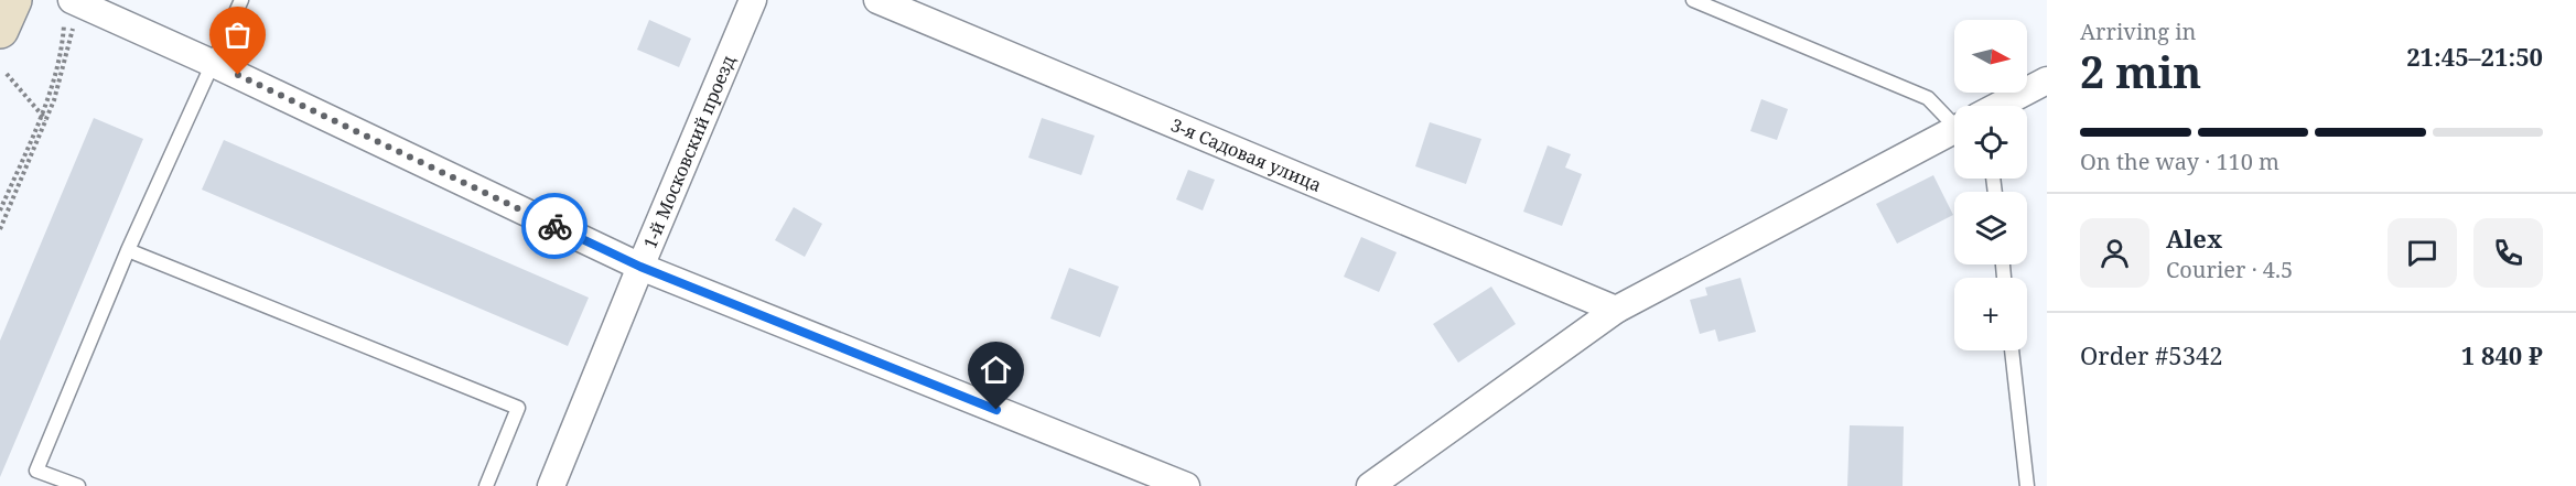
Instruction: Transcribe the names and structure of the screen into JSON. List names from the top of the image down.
{
  "streets": {
    "street": ["1-й Московский проезд", "3-я Садовая улица"]
  },
  "north": "right",
  "page": {
    "heading": ["2 min", "Arriving in", "21:45–21:50"],
    "panel": [
      "Alex",
      "Courier · 4.5",
      "Order #5342",
      "1 840 ₽"
    ],
    "map_buttons": "+",
    "bar": "On the way · 110 m"
  }
}
